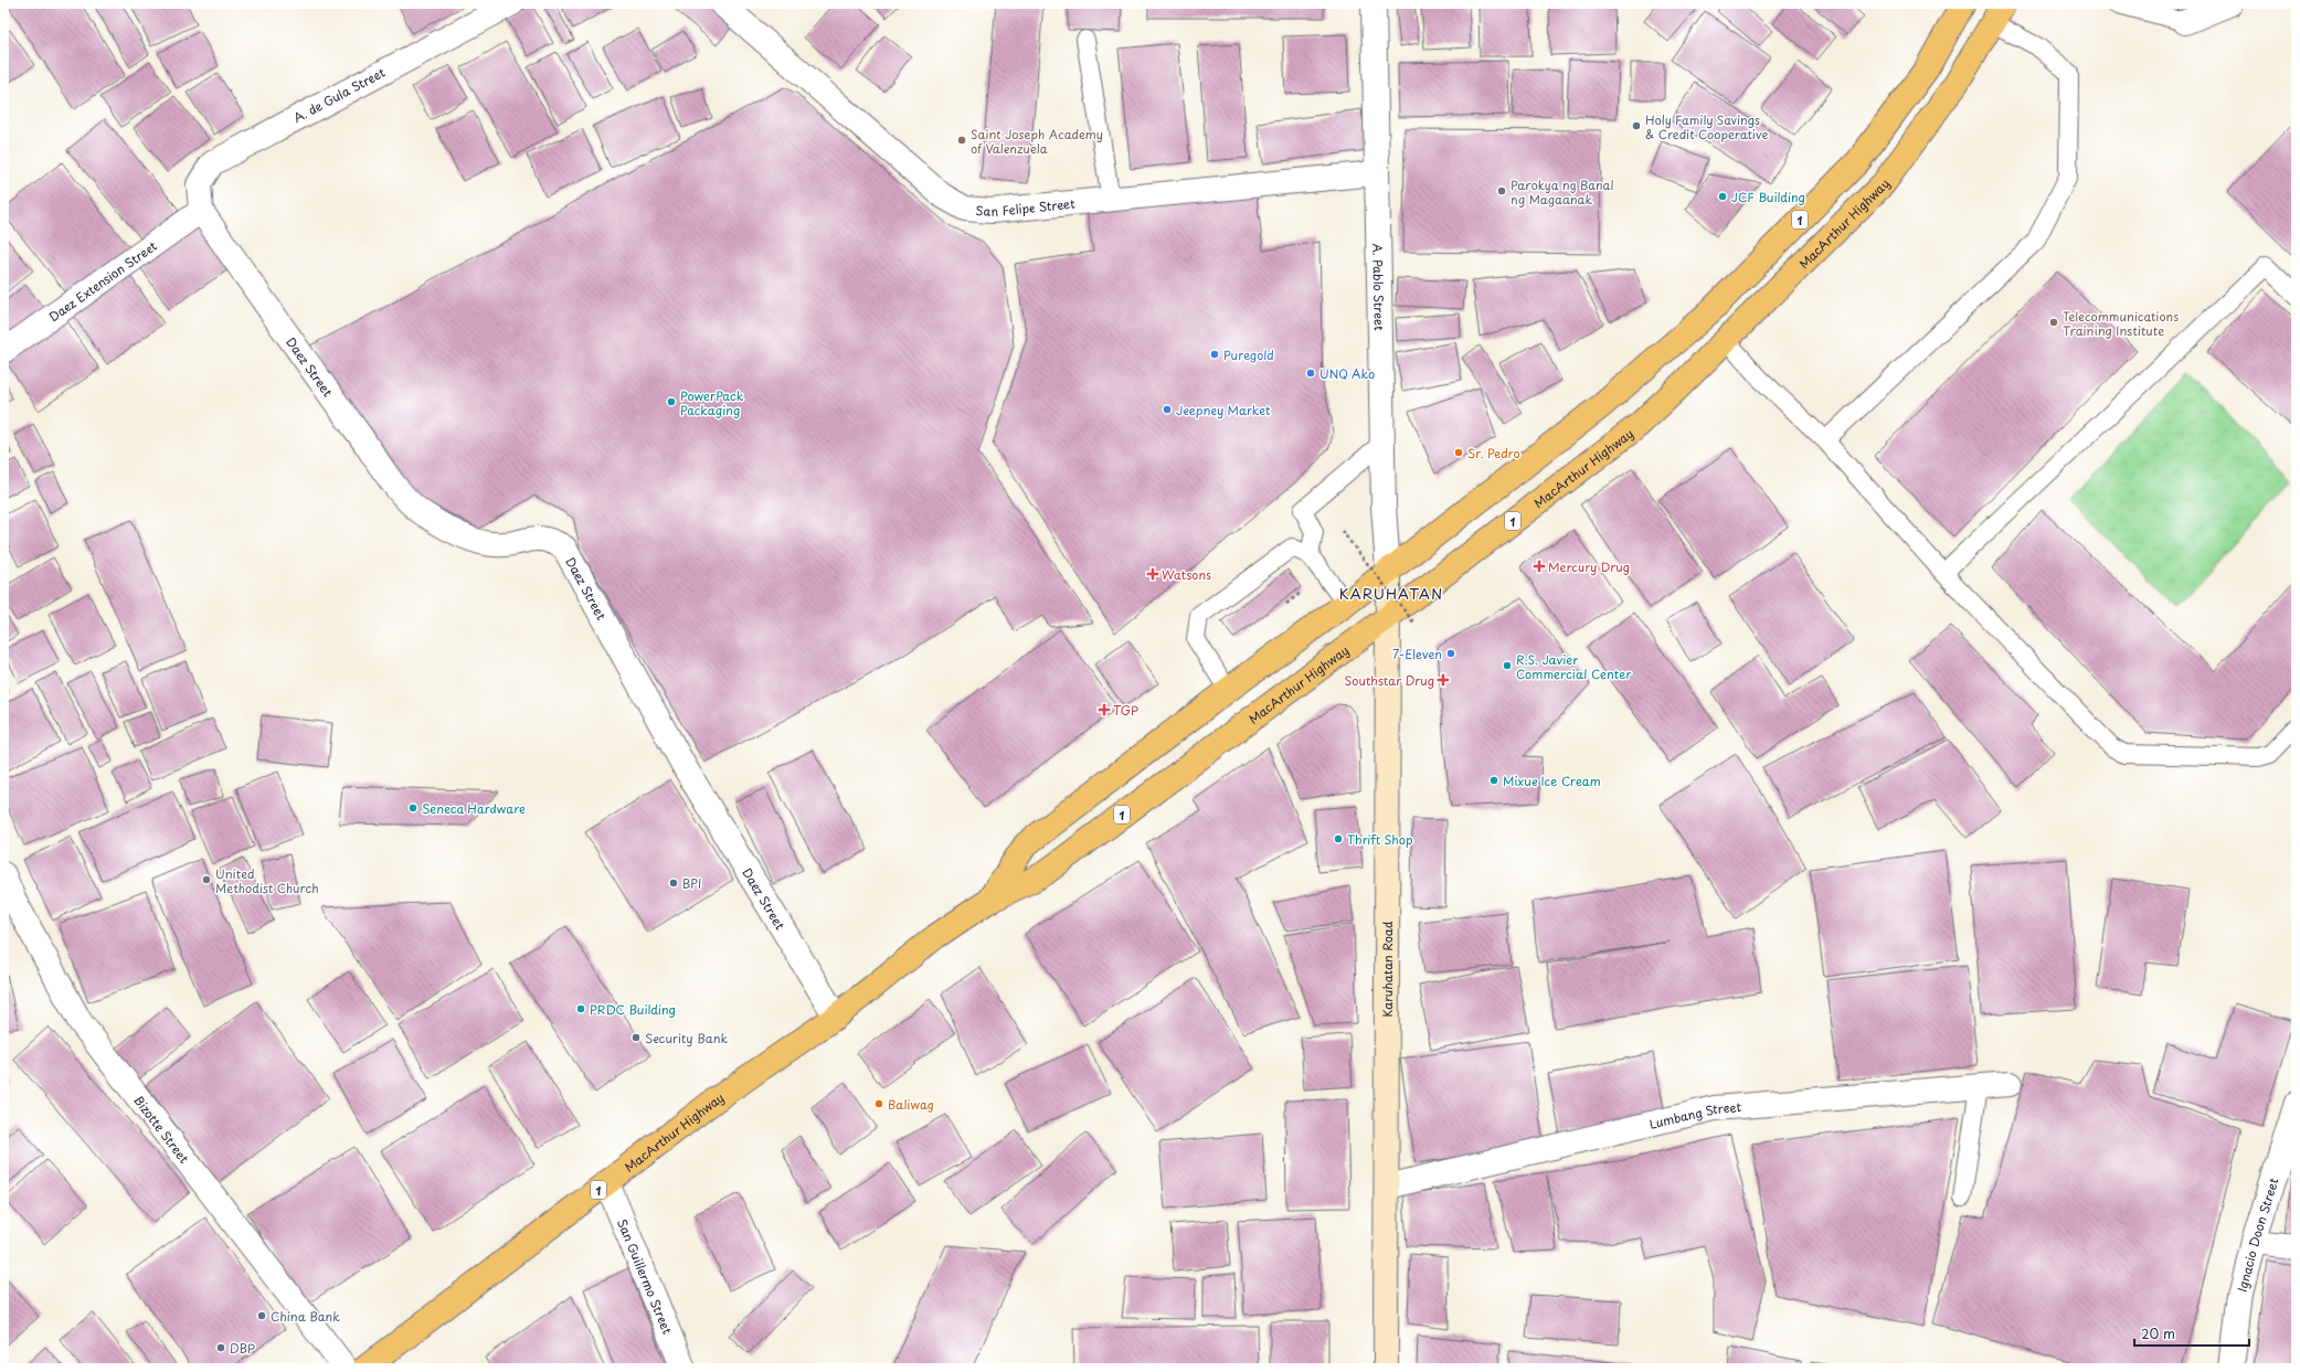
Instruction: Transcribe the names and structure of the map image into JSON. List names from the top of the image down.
{
  "streets": {
    "highway": ["1", "MacArthur Highway"],
    "main road": ["Karuhatan Road"],
    "street": [
      "A. de Gula Street",
      "San Felipe Street",
      "Daez Extension Street",
      "A. Pablo Street",
      "Daez Street",
      "Lumbang Street",
      "Bizotte Street",
      "Ignacio Doon Street",
      "San Guillermo Street"
    ]
  },
  "crossings": [
    ["A. de Gula Street", "Daez Extension Street"],
    ["A. de Gula Street", "Daez Street"],
    ["San Felipe Street", "A. Pablo Street"],
    ["MacArthur Highway", "A. Pablo Street"],
    ["MacArthur Highway", "Daez Street"],
    ["MacArthur Highway", "Karuhatan Road"],
    ["MacArthur Highway", "San Guillermo Street"],
    ["Daez Extension Street", "Daez Street"],
    ["A. Pablo Street", "Karuhatan Road"],
    ["Karuhatan Road", "Lumbang Street"]
  ],
  "districts": ["KARUHATAN"],
  "places": {
    "other": [
      "Holy Family Savings & Credit Cooperative",
      "Saint Joseph Academy of Valenzuela",
      "Parokya ng Banal ng Magaanak",
      "JCF Building",
      "Telecommunications Training Institute",
      "Puregold",
      "UNQ Ako",
      "PowerPack Packaging",
      "Jeepney Market",
      "Sr. Pedro",
      "7-Eleven",
      "R.S. Javier Commercial Center",
      "Mixue Ice Cream",
      "Seneca Hardware",
      "Thrift Shop",
      "United Methodist Church",
      "BPI",
      "PRDC Building",
      "Security Bank",
      "Baliwag",
      "China Bank",
      "DBP"
    ],
    "health": [
      "Mercury Drug",
      "Watsons",
      "Southstar Drug",
      "TGP"
    ]
  },
  "scale_bar": "20 m"
}
